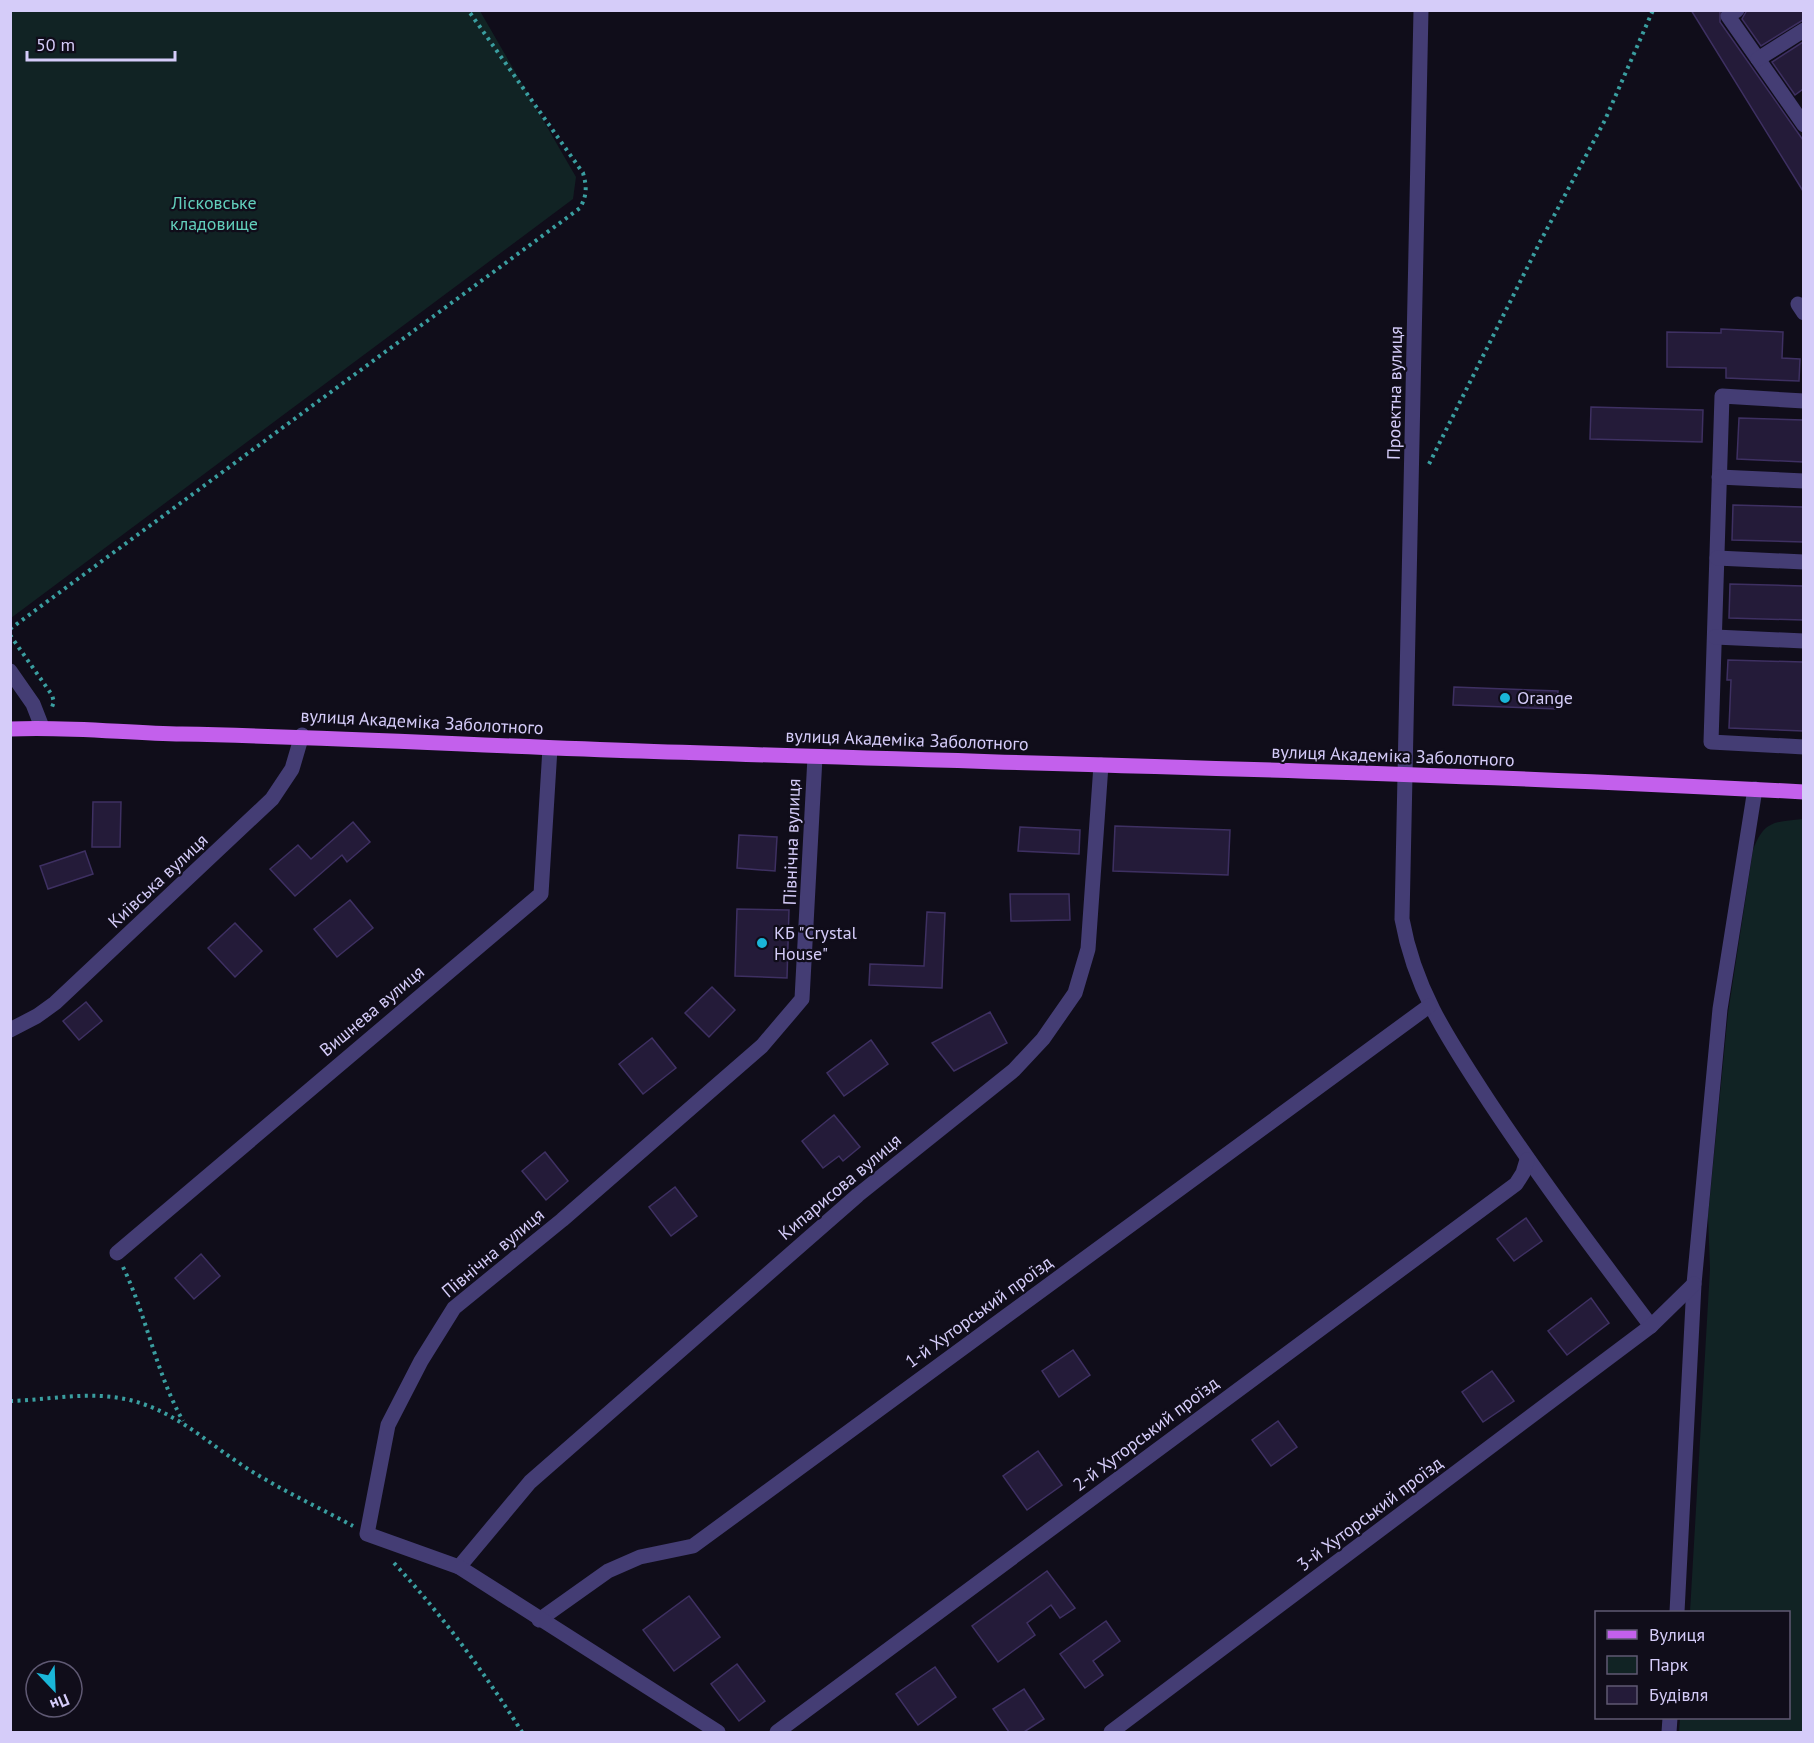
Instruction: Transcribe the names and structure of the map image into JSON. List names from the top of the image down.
{
  "streets": {
    "main road": ["вулиця Академіка Заболотного"],
    "street": [
      "Проектна вулиця",
      "Північна вулиця",
      "Київська вулиця",
      "Вишнева вулиця",
      "Кипарисова вулиця",
      "1-й Хуторський проїзд",
      "2-й Хуторський проїзд",
      "3-й Хуторський проїзд"
    ]
  },
  "crossings": [
    ["Проектна вулиця", "вулиця Академіка Заболотного"],
    ["Проектна вулиця", "1-й Хуторський проїзд"],
    ["Проектна вулиця", "2-й Хуторський проїзд"],
    ["Проектна вулиця", "3-й Хуторський проїзд"],
    ["вулиця Академіка Заболотного", "Північна вулиця"],
    ["вулиця Академіка Заболотного", "Київська вулиця"],
    ["вулиця Академіка Заболотного", "Вишнева вулиця"],
    ["вулиця Академіка Заболотного", "Кипарисова вулиця"]
  ],
  "parks": ["Лісковське кладовище"],
  "places": ["Orange", "КБ \"Crystal House\""],
  "legend": ["Вулиця", "Парк", "Будівля"],
  "scale_bar": "50 m",
  "north": "bottom right"
}
